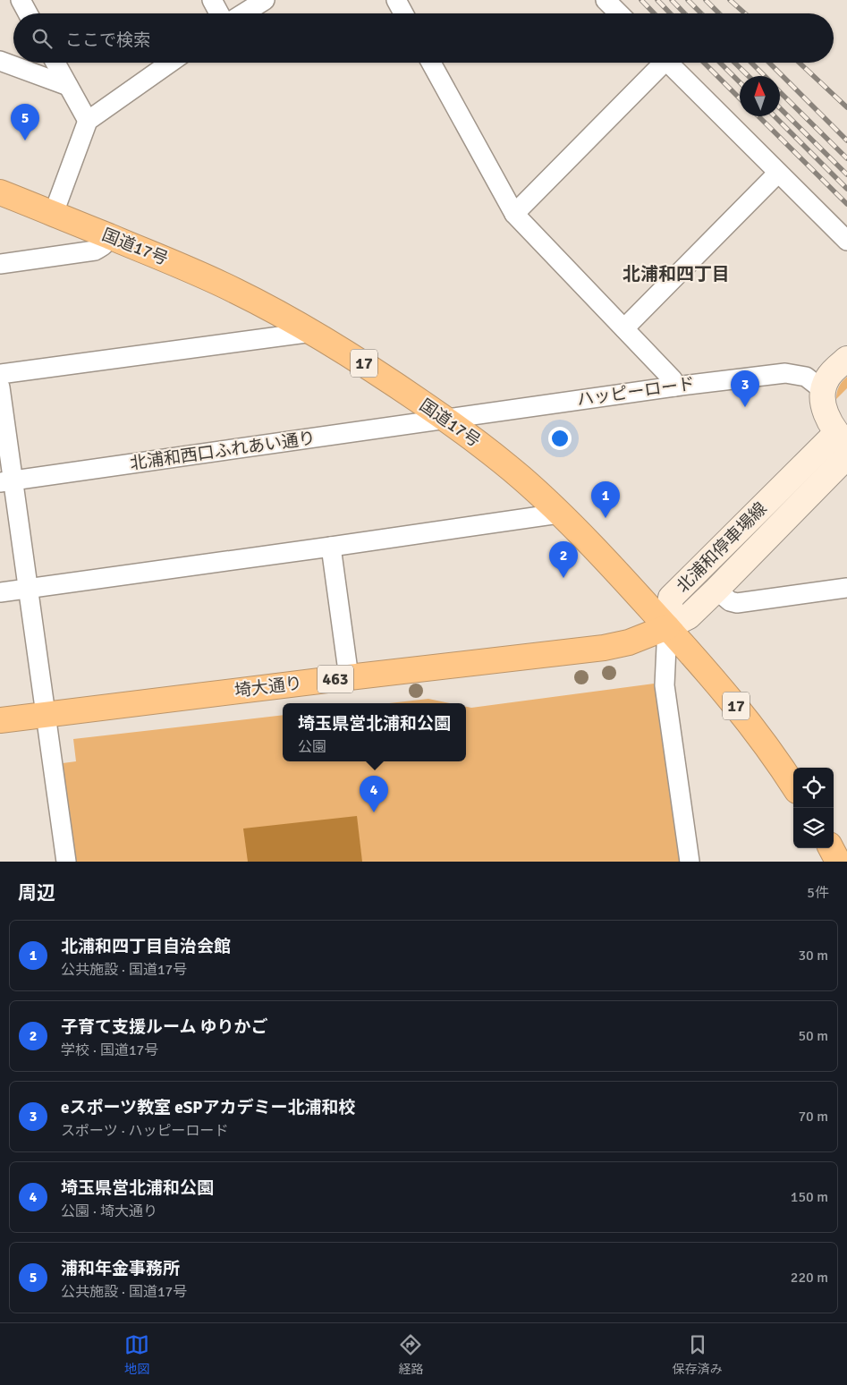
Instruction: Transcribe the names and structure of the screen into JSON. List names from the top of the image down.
{
  "streets": {
    "highway": [
      "国道17号",
      "17",
      "463",
      "埼大通り"
    ],
    "main road": ["北浦和停車場線"],
    "street": ["ハッピーロード", "北浦和西口ふれあい通り"]
  },
  "crossings": [
    ["国道17号", "ハッピーロード"],
    ["国道17号", "北浦和西口ふれあい通り"],
    ["国道17号", "北浦和停車場線"],
    ["国道17号", "埼大通り"],
    ["ハッピーロード", "北浦和西口ふれあい通り"],
    ["北浦和停車場線", "埼大通り"]
  ],
  "districts": ["北浦和四丁目"],
  "north": "top",
  "page": {
    "search": "ここで検索",
    "pins": [
      "5",
      "3",
      "1",
      "2",
      "4"
    ],
    "popup": ["埼玉県営北浦和公園", "公園"],
    "heading": ["周辺", "5件"],
    "list": [
      {
        "mark": "1",
        "name": "北浦和四丁目自治会館",
        "note": "公共施設 · 国道17号",
        "value": "30 m"
      },
      {
        "mark": "2",
        "name": "子育て支援ルーム ゆりかご",
        "note": "学校 · 国道17号",
        "value": "50 m"
      },
      {
        "mark": "3",
        "name": "eスポーツ教室 eSPアカデミー北浦和校",
        "note": "スポーツ · ハッピーロード",
        "value": "70 m"
      },
      {
        "mark": "4",
        "name": "埼玉県営北浦和公園",
        "note": "公園 · 埼大通り",
        "value": "150 m"
      },
      {
        "mark": "5",
        "name": "浦和年金事務所",
        "note": "公共施設 · 国道17号",
        "value": "220 m"
      }
    ],
    "nav": ["地図", "経路", "保存済み"]
  }
}
